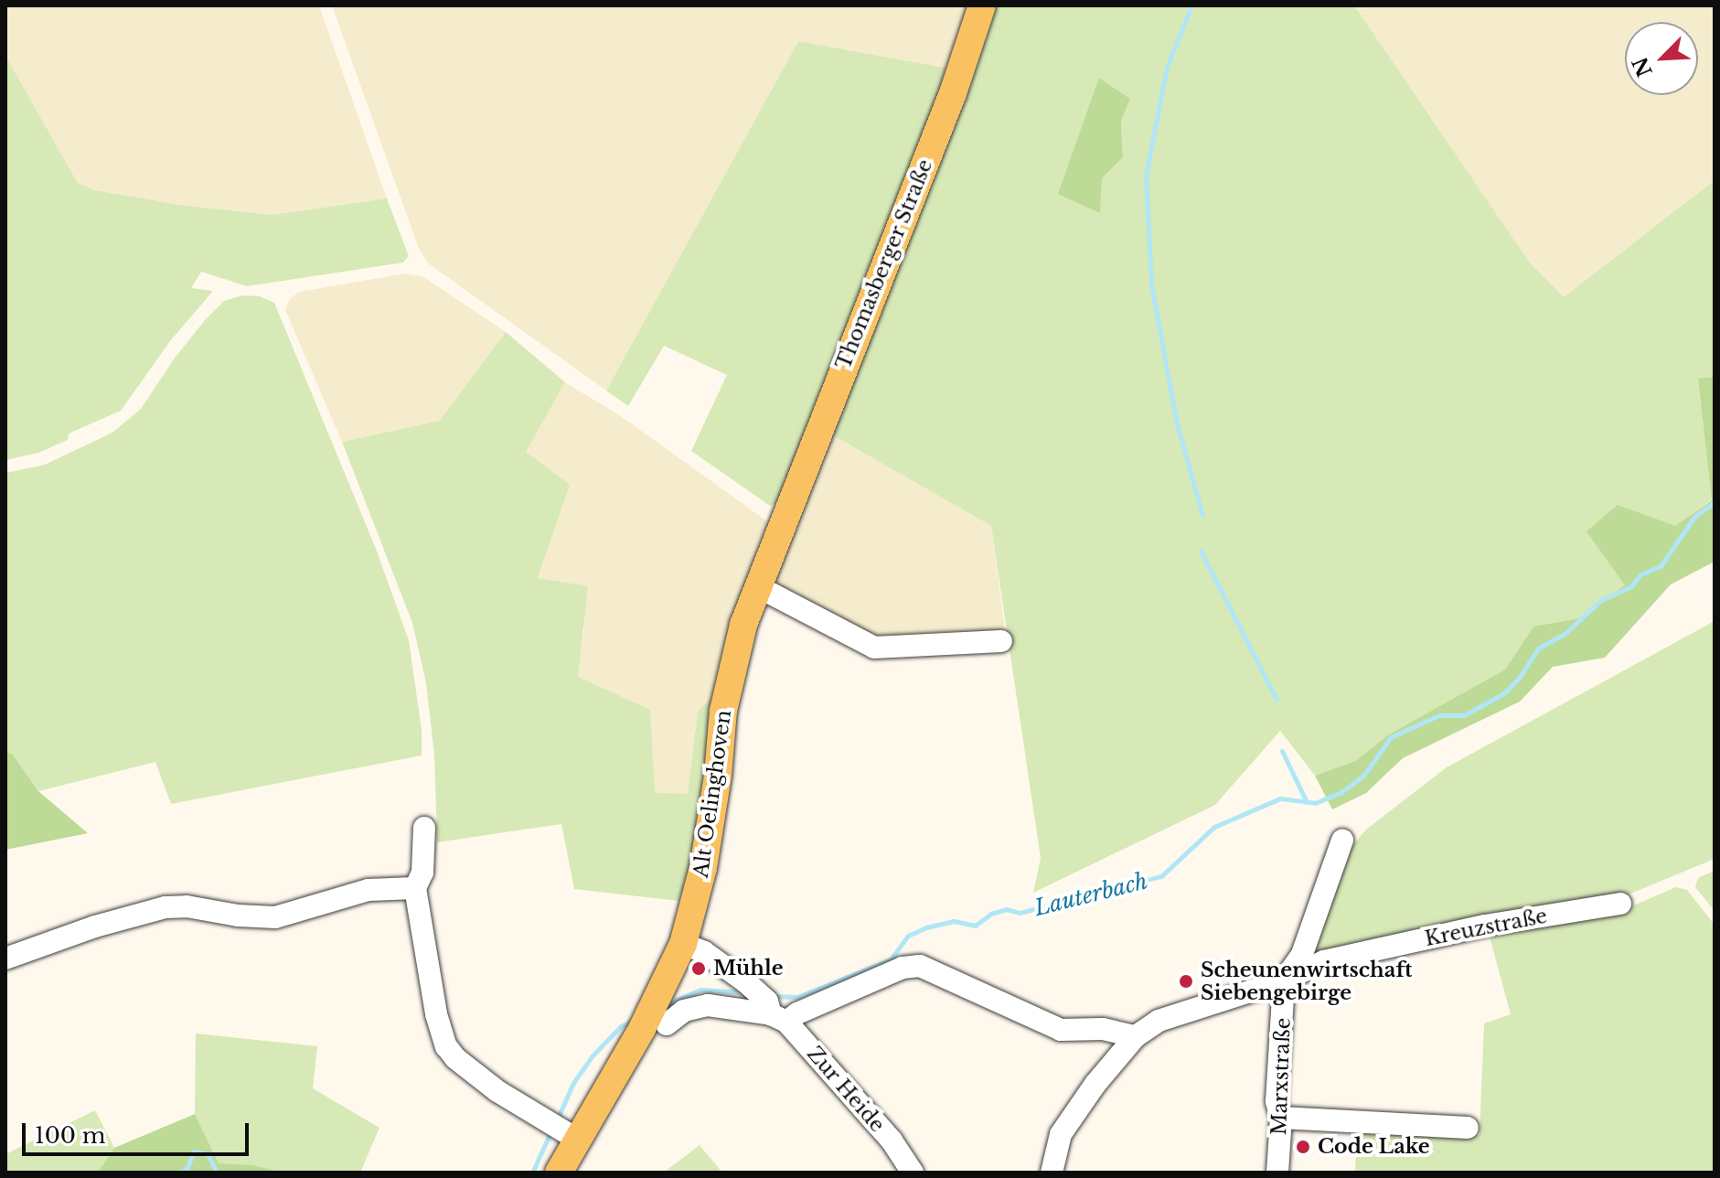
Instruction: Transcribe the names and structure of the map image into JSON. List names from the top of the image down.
{
  "streets": {
    "main road": ["Thomasberger Straße", "Alt Oelinghoven"],
    "street": ["Kreuzstraße", "Marxstraße", "Zur Heide"]
  },
  "crossings": [
    ["Thomasberger Straße", "Alt Oelinghoven"],
    ["Alt Oelinghoven", "Zur Heide"],
    ["Kreuzstraße", "Marxstraße"]
  ],
  "water": ["Lauterbach"],
  "places": ["Mühle", "Scheunenwirtschaft Siebengebirge", "Code Lake"],
  "scale_bar": "100 m",
  "north": "bottom left"
}
